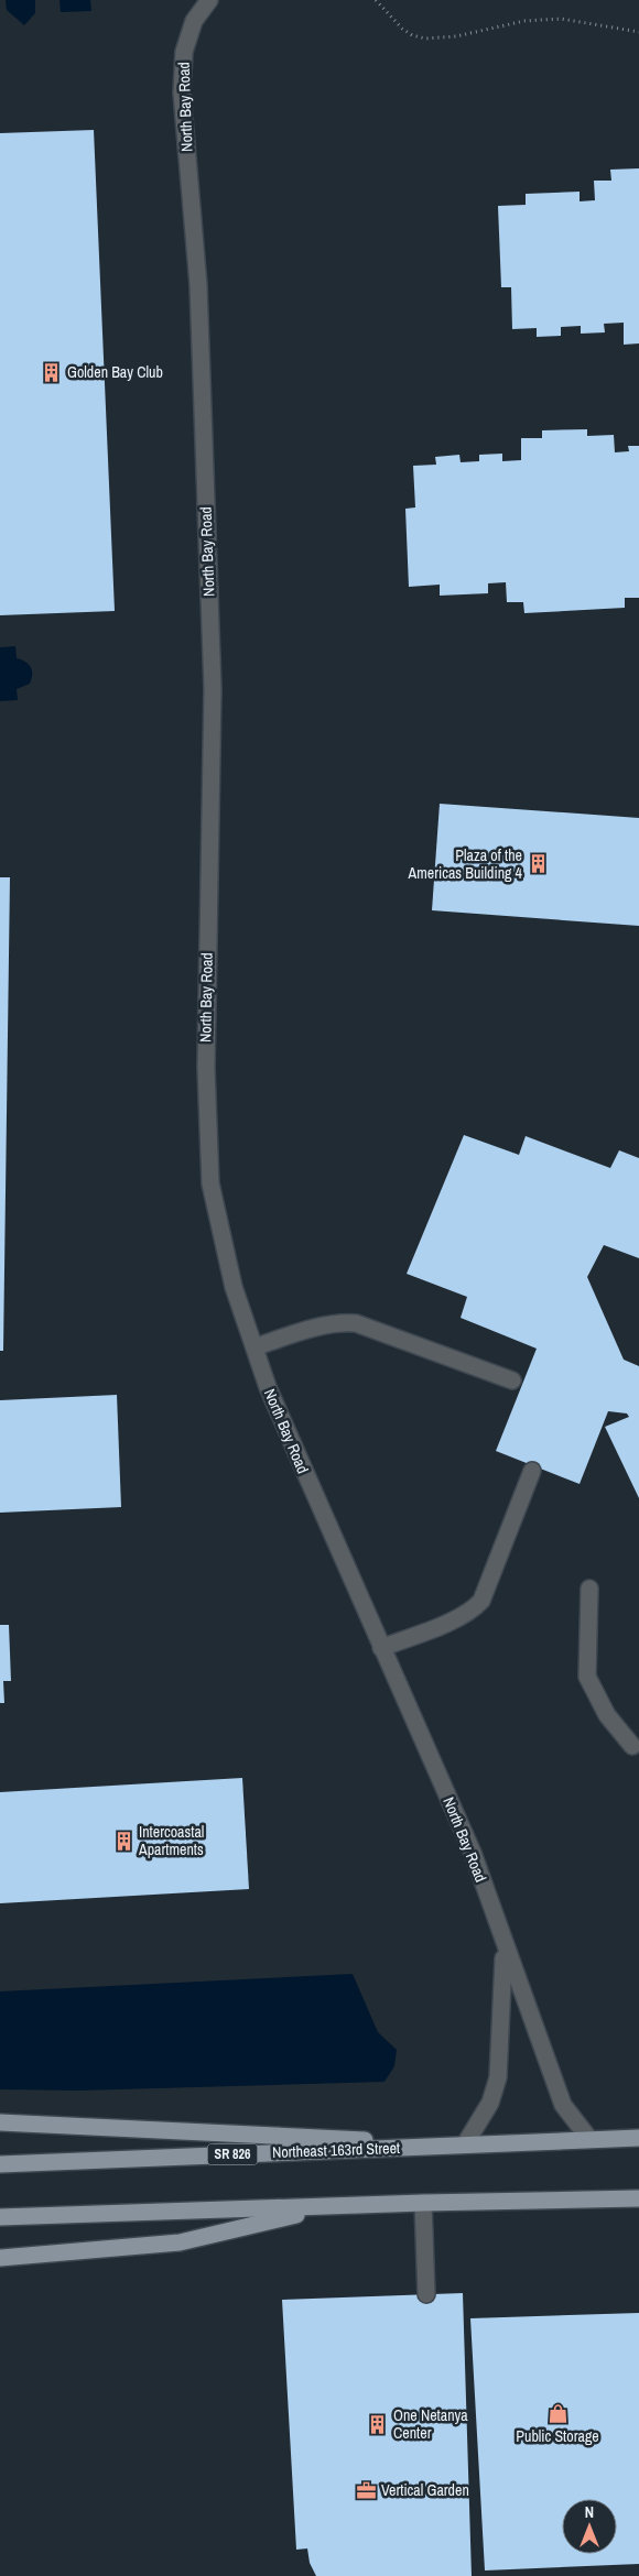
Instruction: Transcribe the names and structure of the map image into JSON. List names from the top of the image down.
{
  "streets": {
    "main road": ["Northeast 163rd Street", "SR 826"],
    "street": ["North Bay Road"]
  },
  "crossings": [
    ["North Bay Road", "Northeast 163rd Street"]
  ],
  "places": {
    "building": [
      "Golden Bay Club",
      "Plaza of the Americas Building 4",
      "Intercoastal Apartments",
      "One Netanya Center"
    ],
    "shop": ["Public Storage"],
    "office": ["Vertical Garden"]
  },
  "north": "top"
}
